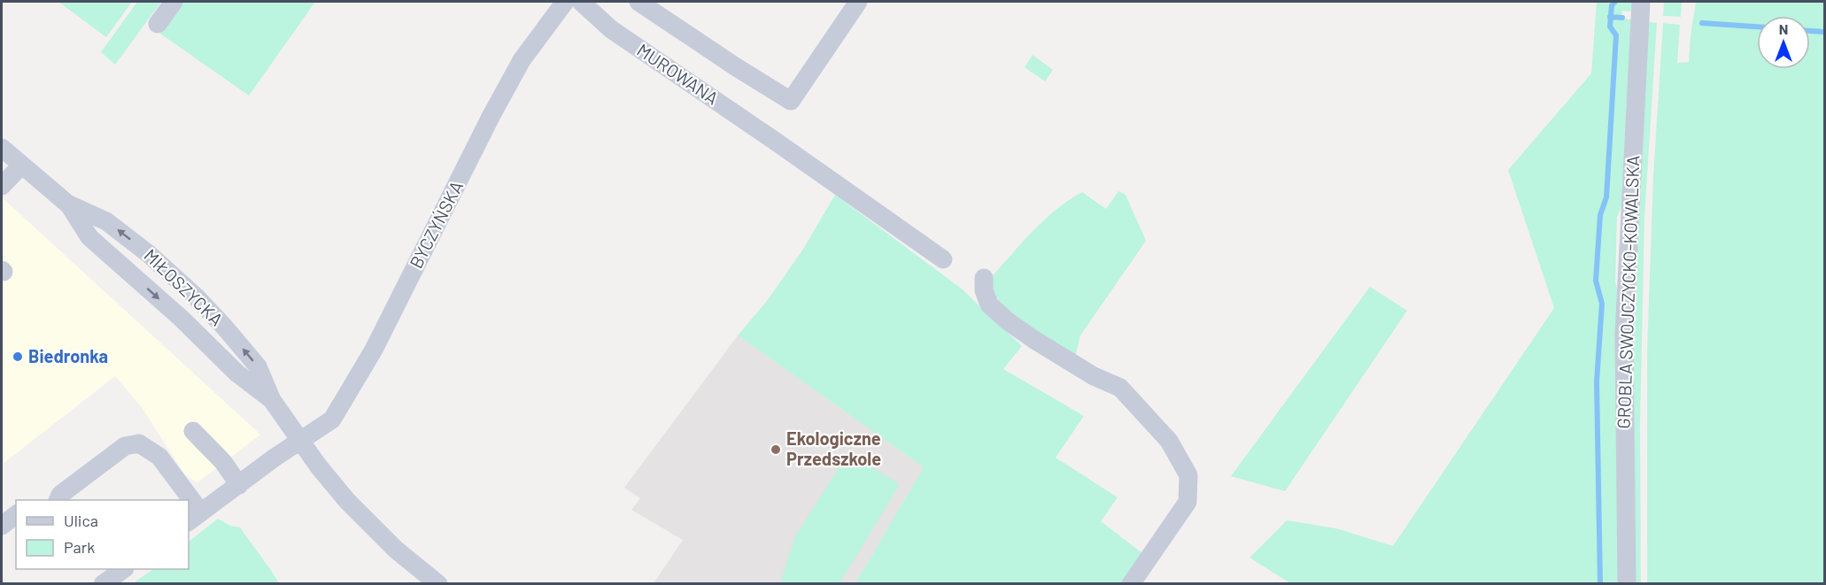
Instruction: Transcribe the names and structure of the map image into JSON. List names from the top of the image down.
{
  "streets": {
    "street": [
      "MUROWANA",
      "BYCZYŃSKA",
      "MIŁOSZYCKA",
      "GROBLA SWOJCZYCKO-KOWALSKA"
    ]
  },
  "crossings": [
    ["BYCZYŃSKA", "MIŁOSZYCKA"]
  ],
  "places": ["Biedronka", "Ekologiczne Przedszkole"],
  "legend": ["Ulica", "Park"],
  "north": "top"
}
